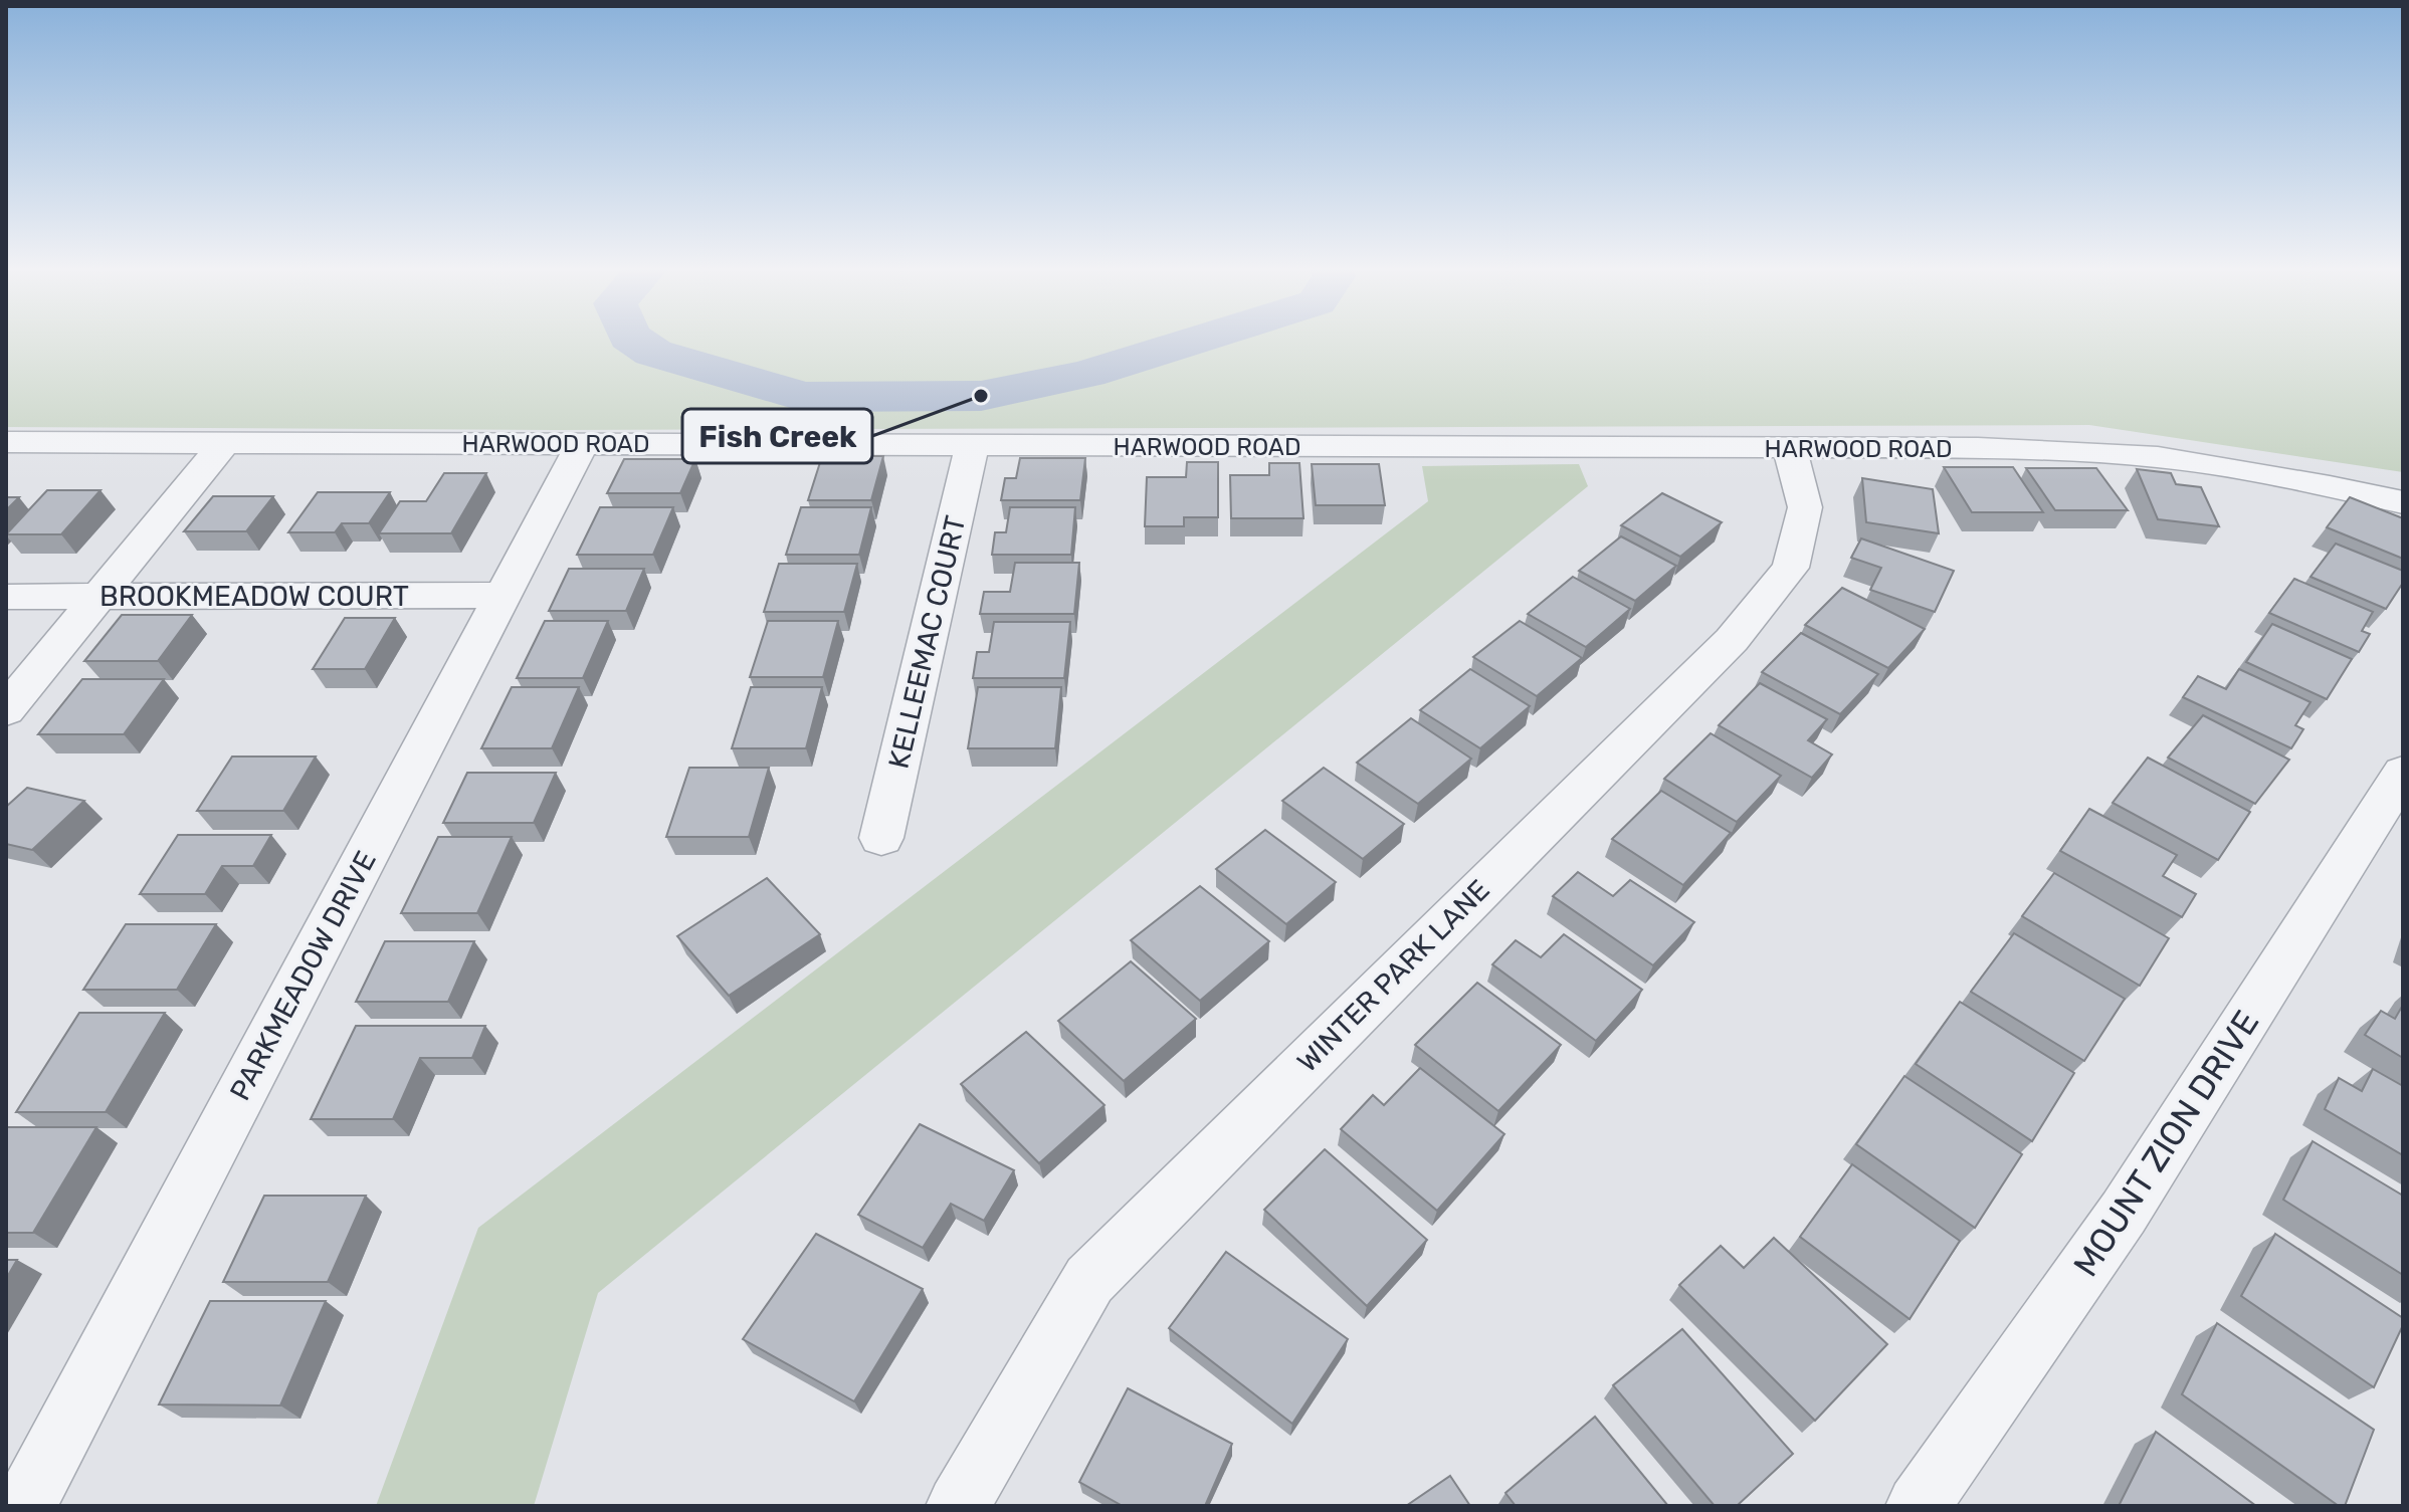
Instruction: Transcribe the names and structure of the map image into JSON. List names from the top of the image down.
{
  "streets": {
    "street": [
      "HARWOOD ROAD",
      "BROOKMEADOW COURT",
      "KELLEEMAC COURT",
      "PARKMEADOW DRIVE",
      "WINTER PARK LANE",
      "MOUNT ZION DRIVE"
    ]
  },
  "crossings": [
    ["HARWOOD ROAD", "KELLEEMAC COURT"],
    ["HARWOOD ROAD", "PARKMEADOW DRIVE"],
    ["HARWOOD ROAD", "WINTER PARK LANE"],
    ["BROOKMEADOW COURT", "PARKMEADOW DRIVE"]
  ],
  "places": ["Fish Creek"]
}
